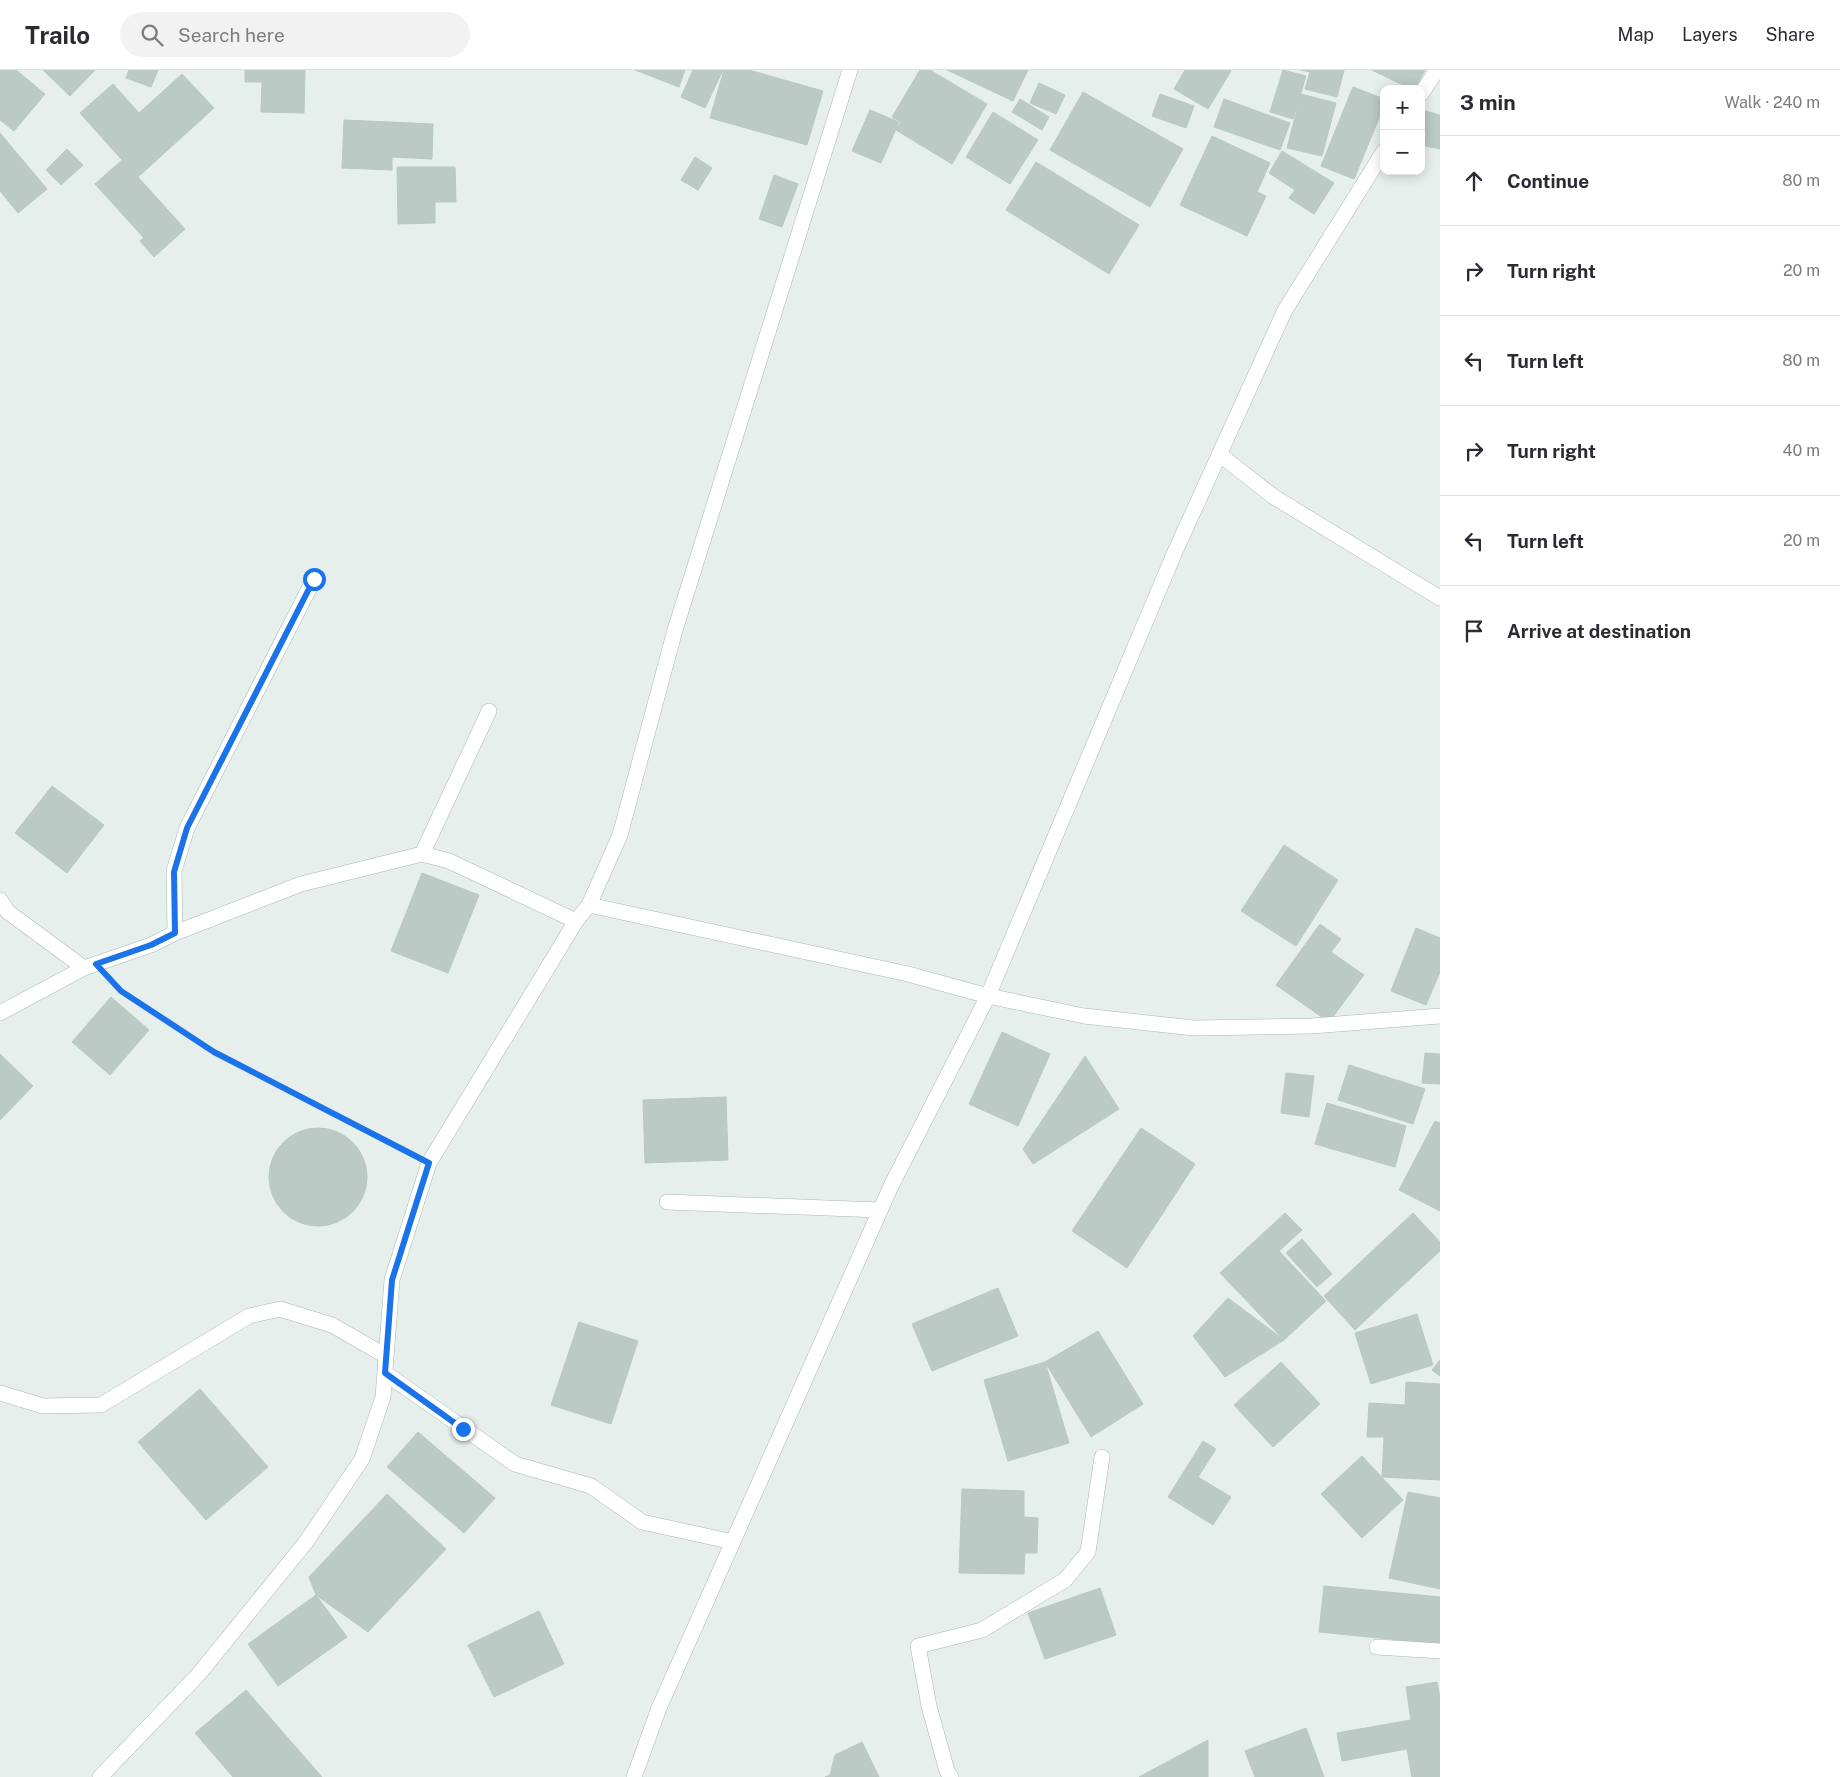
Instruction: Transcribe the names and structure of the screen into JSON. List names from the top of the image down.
{
  "page": {
    "header": "Trailo",
    "search": "Search here",
    "nav": ["Map", "Layers", "Share"],
    "heading": ["3 min", "Walk · 240 m"],
    "map_buttons": ["+", "−"],
    "list": [
      ["Continue", "80 m"],
      ["Turn right", "20 m"],
      ["Turn left", "80 m"],
      ["Turn right", "40 m"],
      ["Turn left", "20 m"],
      "Arrive at destination"
    ]
  }
}
